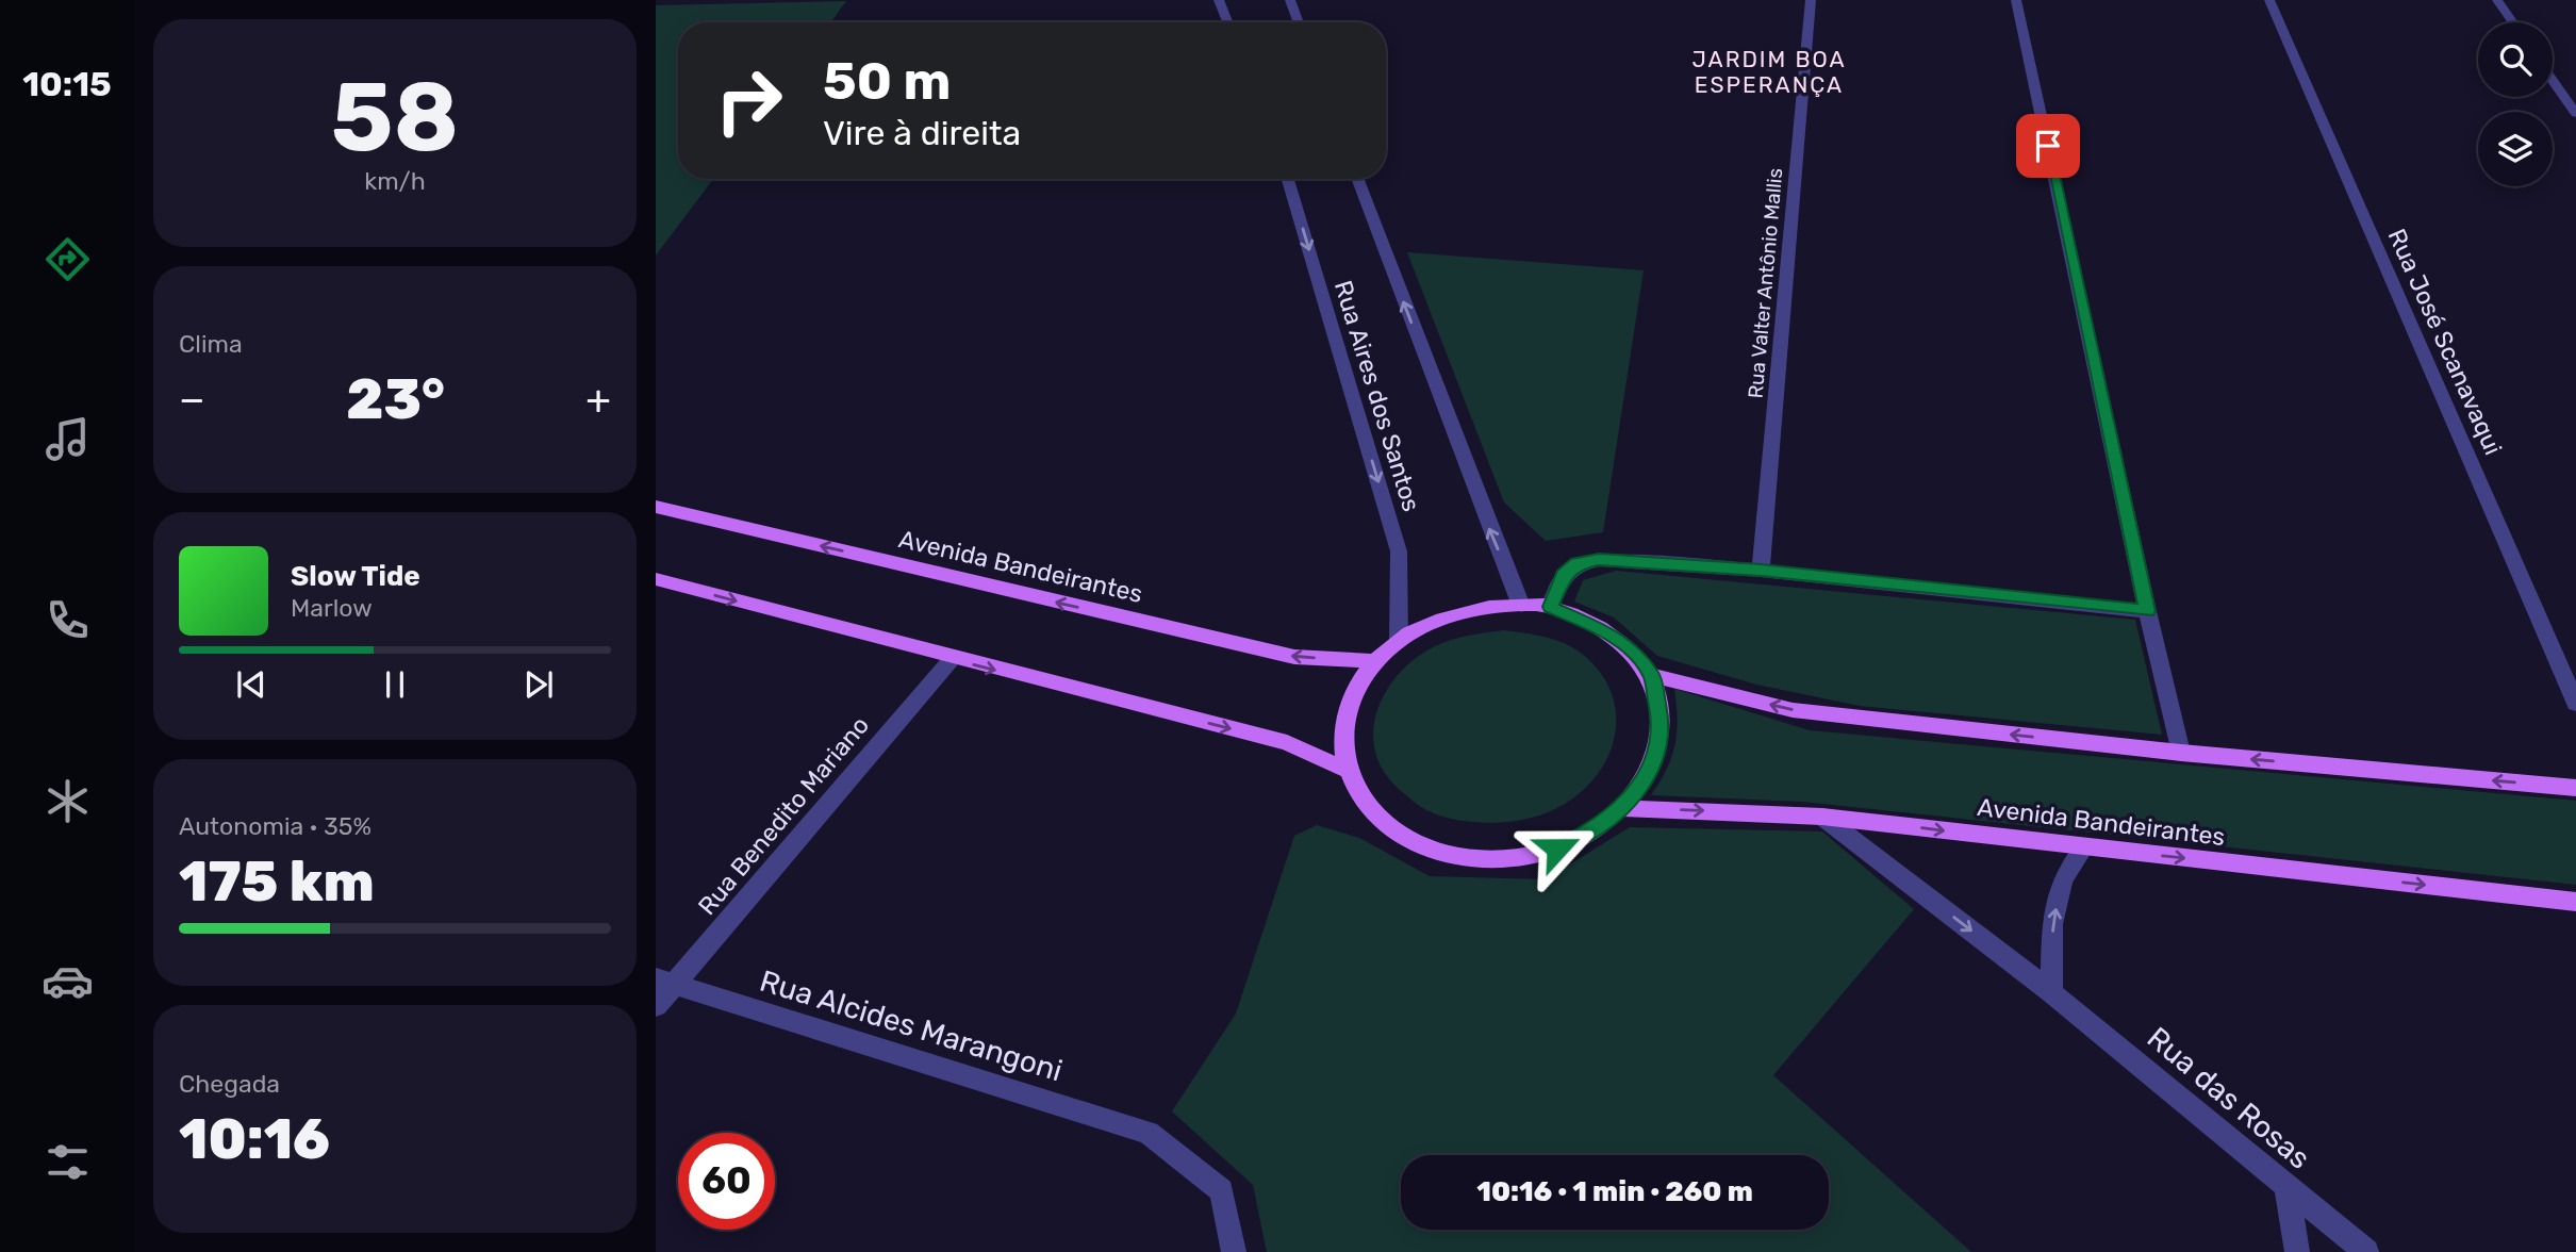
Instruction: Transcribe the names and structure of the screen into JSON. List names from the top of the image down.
{
  "streets": {
    "main road": ["Avenida Bandeirantes"],
    "street": [
      "Rua Valter Antônio Mallis",
      "Rua José Scanavaqui",
      "Rua Aires dos Santos",
      "Rua Benedito Mariano",
      "Rua Alcides Marangoni",
      "Rua das Rosas"
    ]
  },
  "crossings": [
    ["Avenida Bandeirantes", "Rua das Rosas"],
    ["Rua Benedito Mariano", "Rua Alcides Marangoni"]
  ],
  "one_way": ["Rua das Rosas"],
  "districts": ["JARDIM BOA ESPERANÇA"],
  "page": {
    "tabs": "10:15",
    "tile": [
      ["58", "km/h"],
      "Clima",
      ["Autonomia · 35%", "175 km"],
      ["Chegada", "10:16"]
    ],
    "turn": ["50 m", "Vire à direita"],
    "heat": ["−", "23°", "+"],
    "song": ["Slow Tide", "Marlow"],
    "limit": "60",
    "trip": "10:16 · 1 min · 260 m"
  }
}
